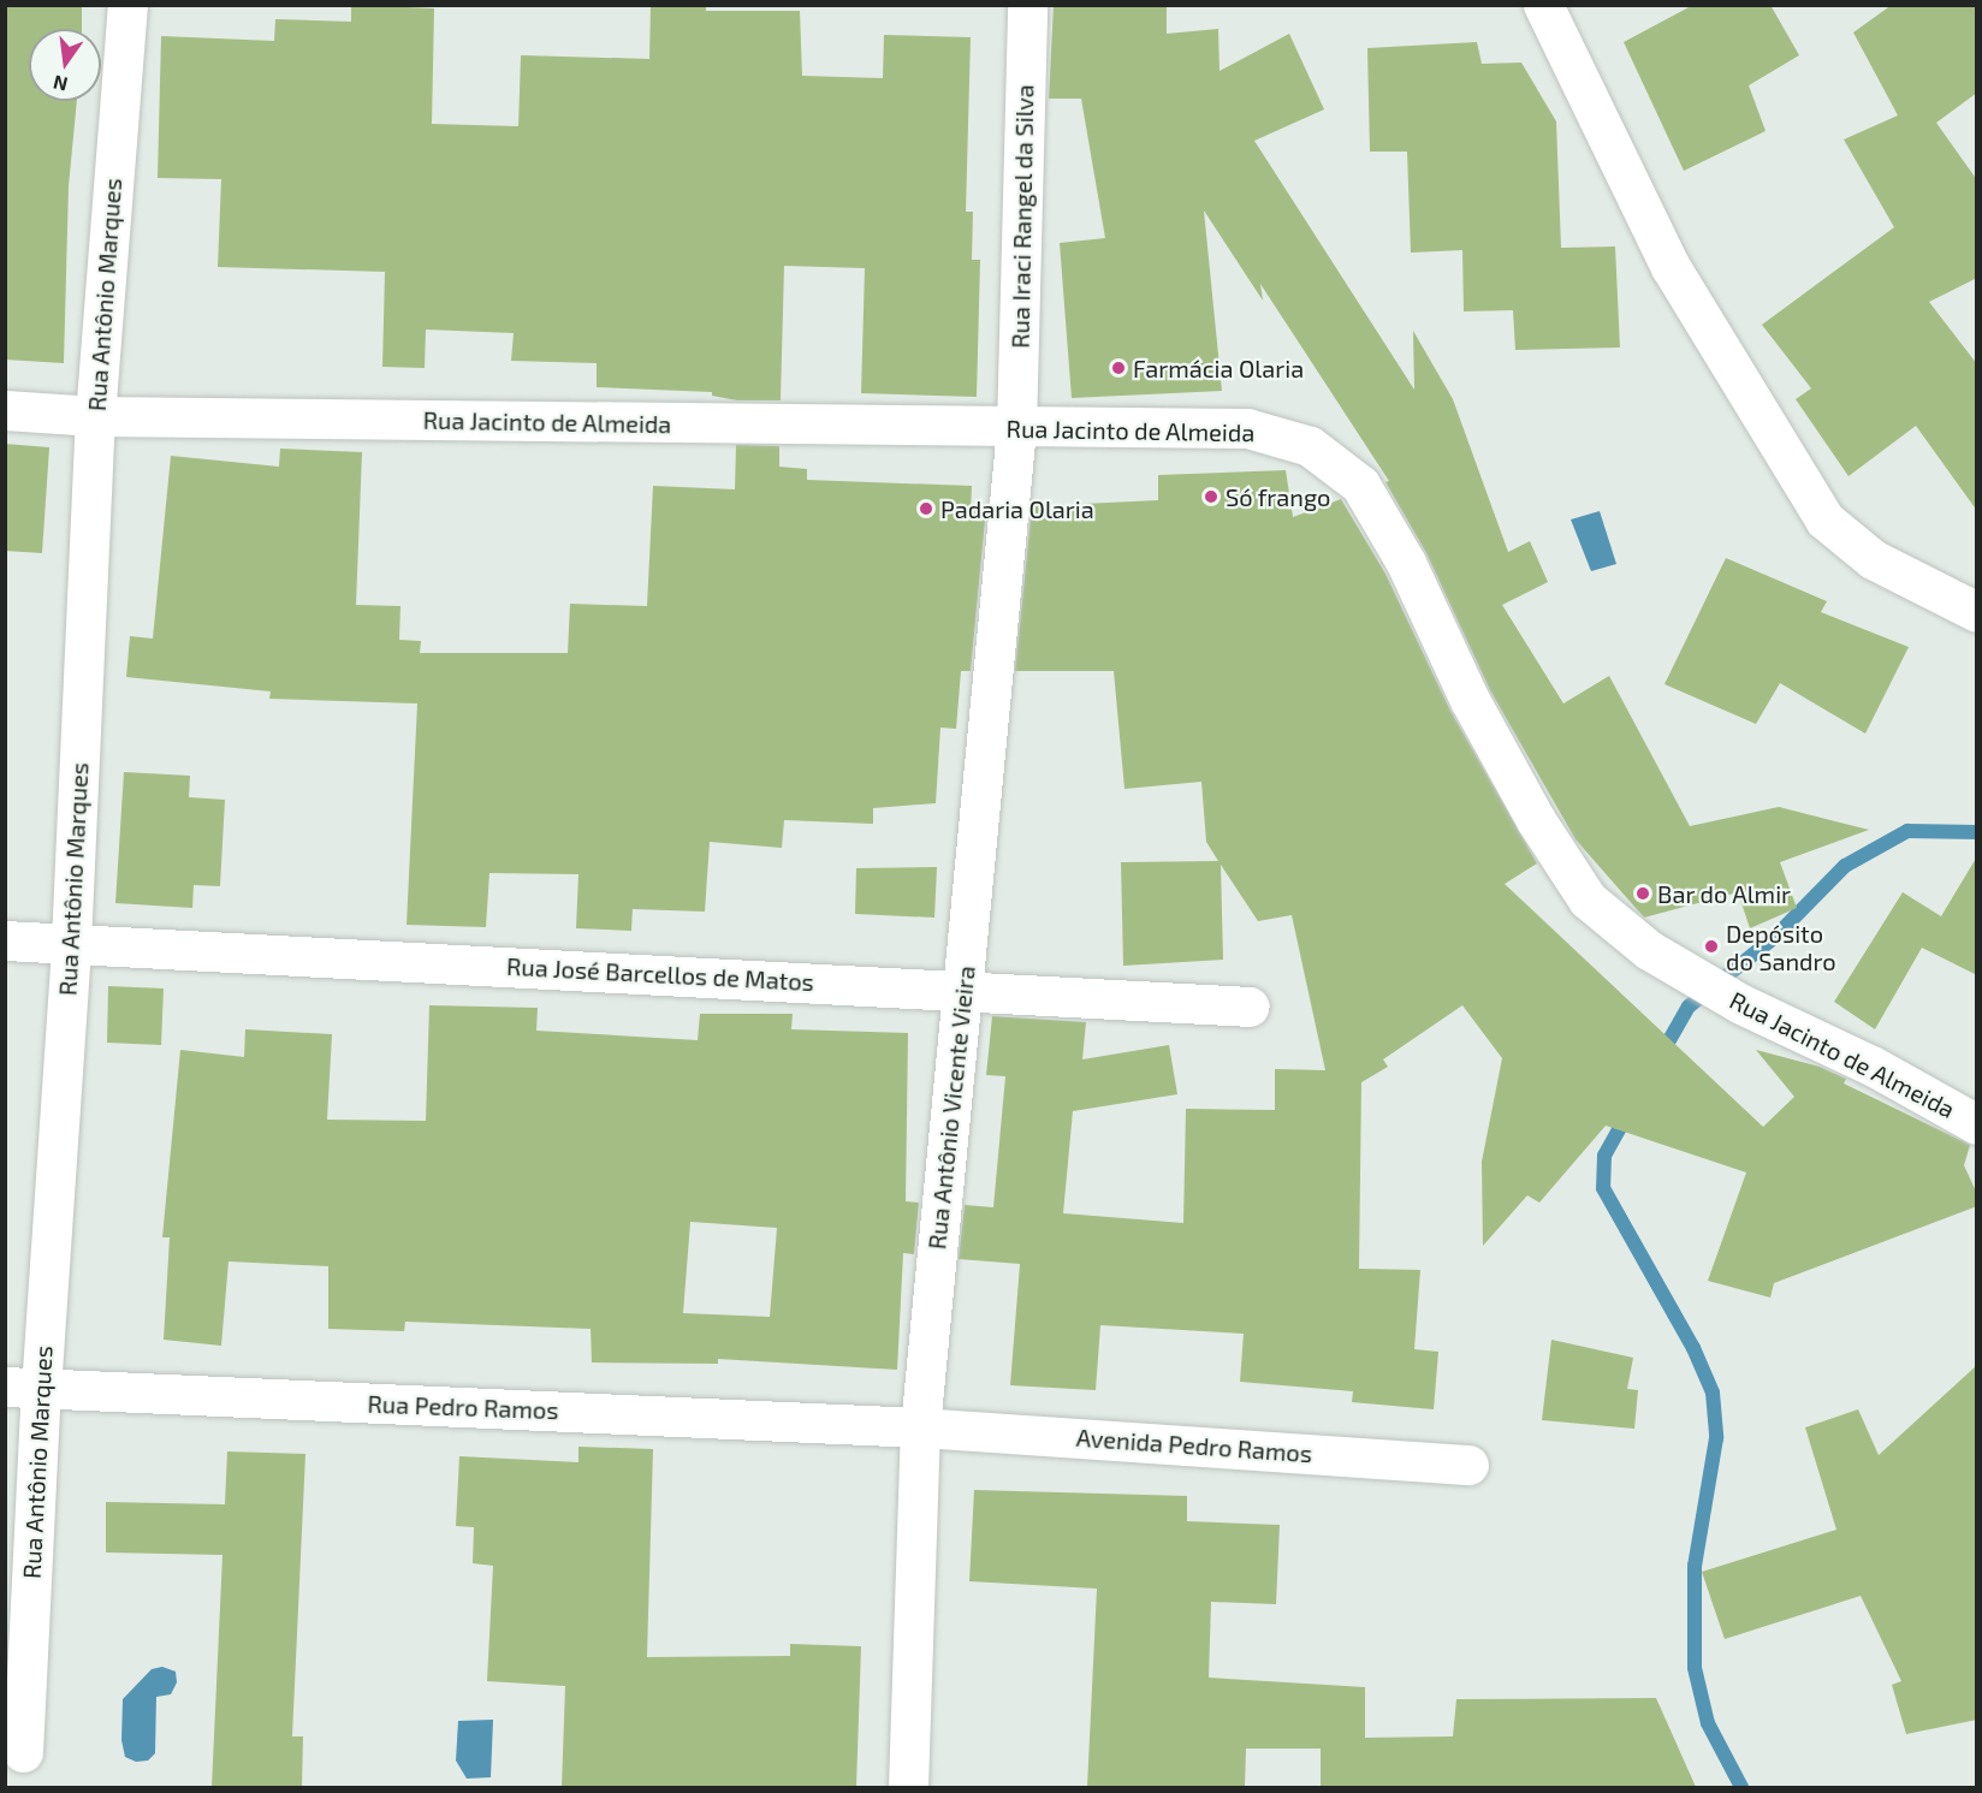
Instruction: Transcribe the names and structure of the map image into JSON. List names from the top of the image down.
{
  "streets": {
    "street": [
      "Rua Iraci Rangel da Silva",
      "Rua Antônio Marques",
      "Rua Jacinto de Almeida",
      "Rua José Barcellos de Matos",
      "Rua Antônio Vicente Vieira",
      "Rua Pedro Ramos",
      "Avenida Pedro Ramos"
    ]
  },
  "crossings": [
    ["Rua Iraci Rangel da Silva", "Rua Jacinto de Almeida"],
    ["Rua Iraci Rangel da Silva", "Rua Antônio Vicente Vieira"],
    ["Rua Antônio Marques", "Rua Jacinto de Almeida"],
    ["Rua Antônio Marques", "Rua José Barcellos de Matos"],
    ["Rua Antônio Marques", "Rua Pedro Ramos"],
    ["Rua Jacinto de Almeida", "Rua Antônio Vicente Vieira"],
    ["Rua José Barcellos de Matos", "Rua Antônio Vicente Vieira"],
    ["Rua Antônio Vicente Vieira", "Rua Pedro Ramos"],
    ["Rua Antônio Vicente Vieira", "Avenida Pedro Ramos"],
    ["Rua Pedro Ramos", "Avenida Pedro Ramos"]
  ],
  "places": [
    "Farmácia Olaria",
    "Só frango",
    "Padaria Olaria",
    "Bar do Almir",
    "Depósito do Sandro"
  ],
  "north": "bottom"
}
